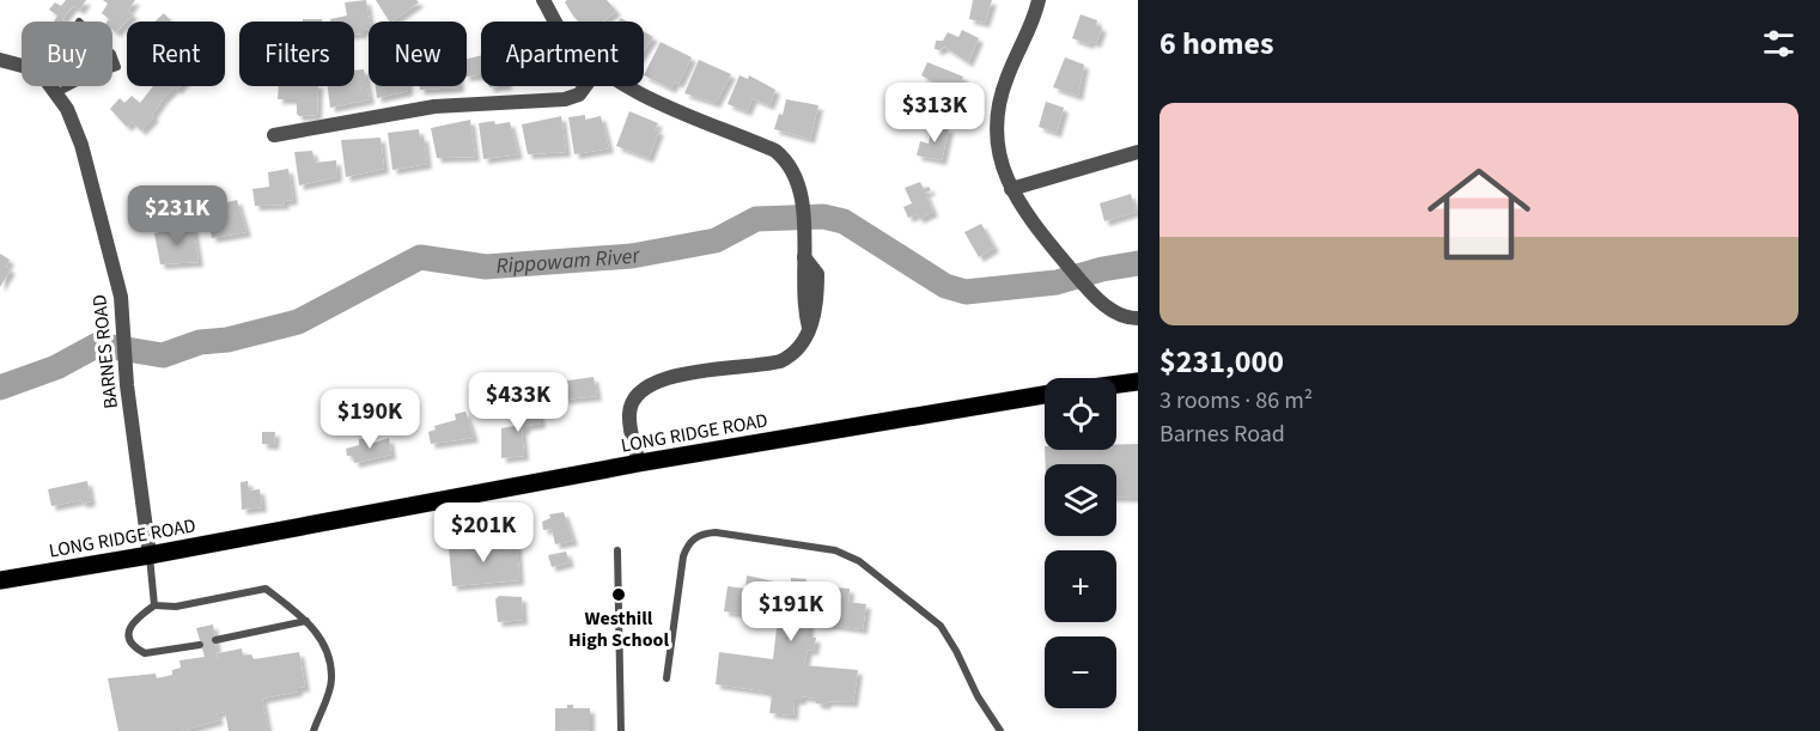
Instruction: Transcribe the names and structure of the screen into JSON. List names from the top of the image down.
{
  "streets": {
    "main road": ["LONG RIDGE ROAD"],
    "street": ["BARNES ROAD"]
  },
  "crossings": [
    ["BARNES ROAD", "LONG RIDGE ROAD"]
  ],
  "water": ["Rippowam River"],
  "places": ["Westhill High School"],
  "page": {
    "heading": "6 homes",
    "chip": [
      "Buy",
      "Rent",
      "Filters",
      "New",
      "Apartment"
    ],
    "price": [
      "$313K",
      "$231K",
      "$433K",
      "$190K",
      "$201K",
      "$191K"
    ],
    "list": [
      {
        "name": "$231,000",
        "note": "3 rooms · 86 m² · Barnes Road"
      }
    ],
    "map_buttons": ["+", "−"]
  }
}
